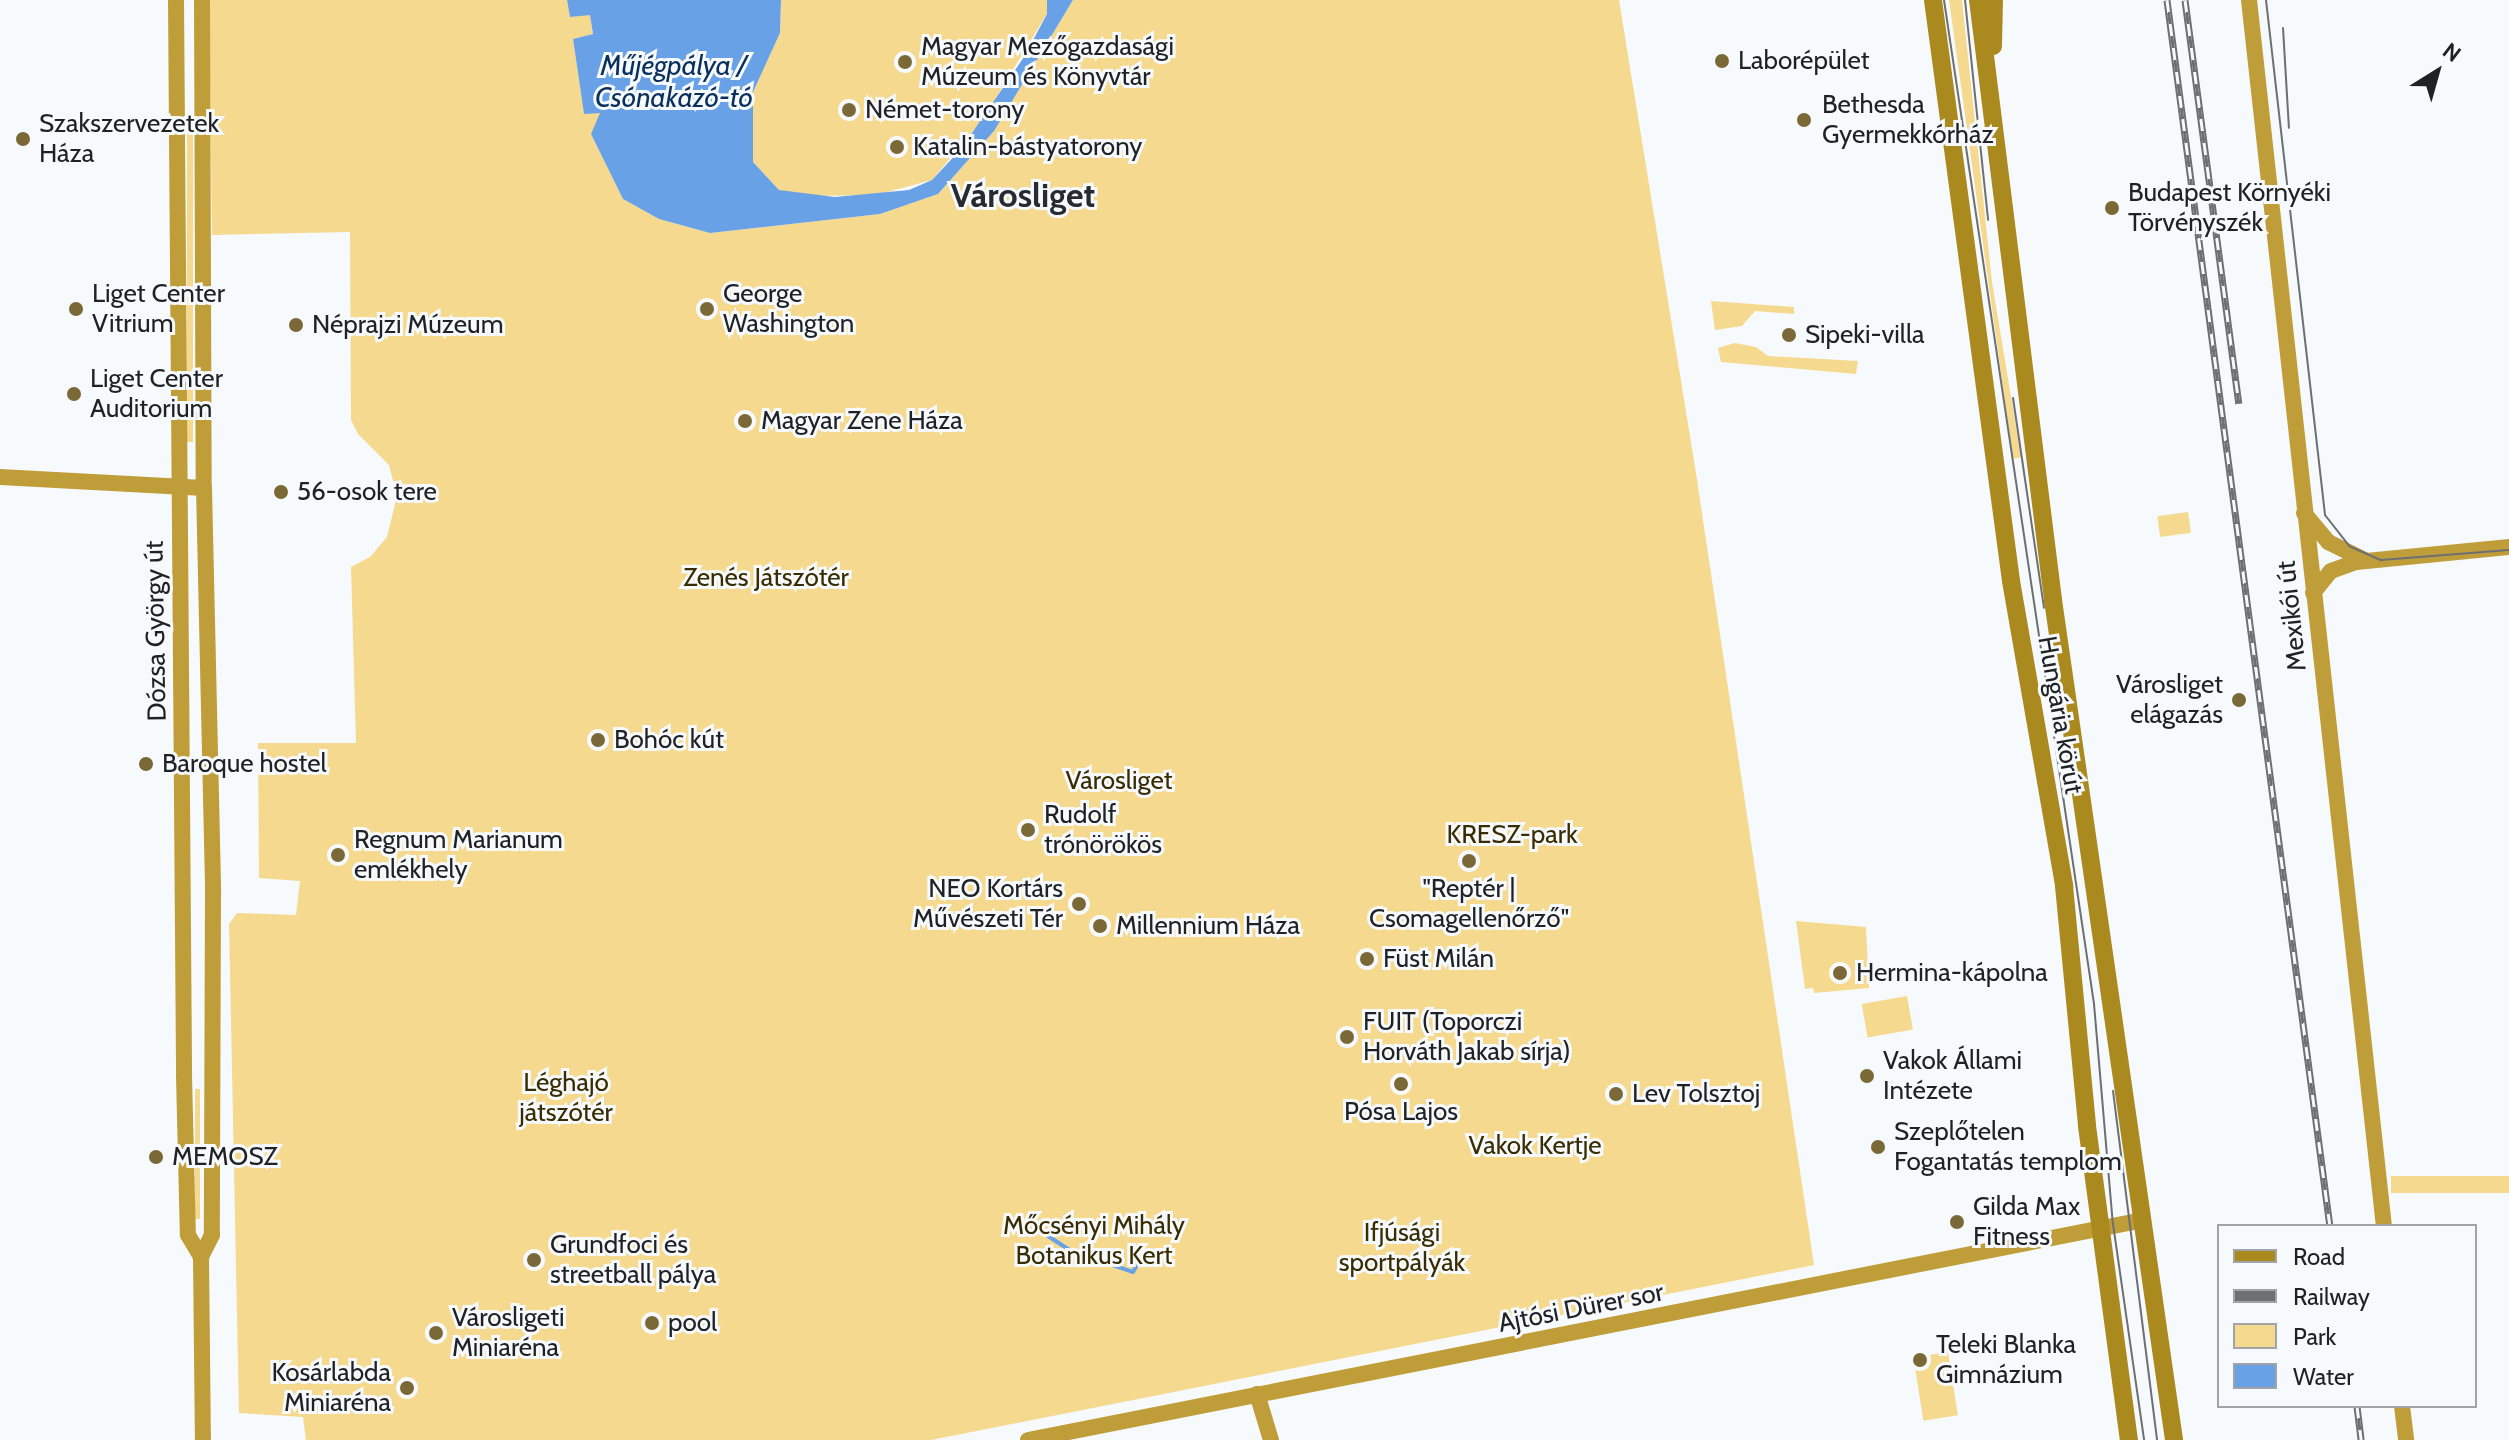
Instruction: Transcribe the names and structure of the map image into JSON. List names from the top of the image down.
{
  "streets": {
    "main road": ["Hungária körút"],
    "street": ["Mexikói út", "Dózsa György út", "Ajtósi Dürer sor"]
  },
  "crossings": [
    ["Hungária körút", "Ajtósi Dürer sor"]
  ],
  "districts": ["Városliget"],
  "water": ["Műjégpálya / Csónakázó-tó"],
  "parks": [
    "Zenés Játszótér",
    "Városliget",
    "KRESZ-park",
    "Léghajó játszótér",
    "Vakok Kertje",
    "Mőcsényi Mihály Botanikus Kert",
    "Ifjúsági sportpályák"
  ],
  "places": [
    "Laborépület",
    "Magyar Mezőgazdasági Múzeum és Könyvtár",
    "Német-torony",
    "Bethesda Gyermekkórház",
    "Szakszervezetek Háza",
    "Katalin-bástyatorony",
    "Budapest Környéki Törvényszék",
    "Liget Center Vitrium",
    "George Washington",
    "Néprajzi Múzeum",
    "Sipeki-villa",
    "Liget Center Auditorium",
    "Magyar Zene Háza",
    "56-osok tere",
    "Városliget elágazás",
    "Bohóc kút",
    "Baroque hostel",
    "Rudolf trónörökös",
    "Regnum Marianum emlékhely",
    "\"Reptér | Csomagellenőrző\"",
    "NEO Kortárs Művészeti Tér",
    "Millennium Háza",
    "Füst Milán",
    "Hermina-kápolna",
    "FUIT (Toporczi Horváth Jakab sírja)",
    "Vakok Állami Intézete",
    "Pósa Lajos",
    "Lev Tolsztoj",
    "Szeplőtelen Fogantatás templom",
    "MEMOSZ",
    "Gilda Max Fitness",
    "Grundfoci és streetball pálya",
    "pool",
    "Városligeti Miniaréna",
    "Teleki Blanka Gimnázium",
    "Kosárlabda Miniaréna"
  ],
  "legend": [
    "Road",
    "Railway",
    "Park",
    "Water"
  ],
  "north": "top right"
}
